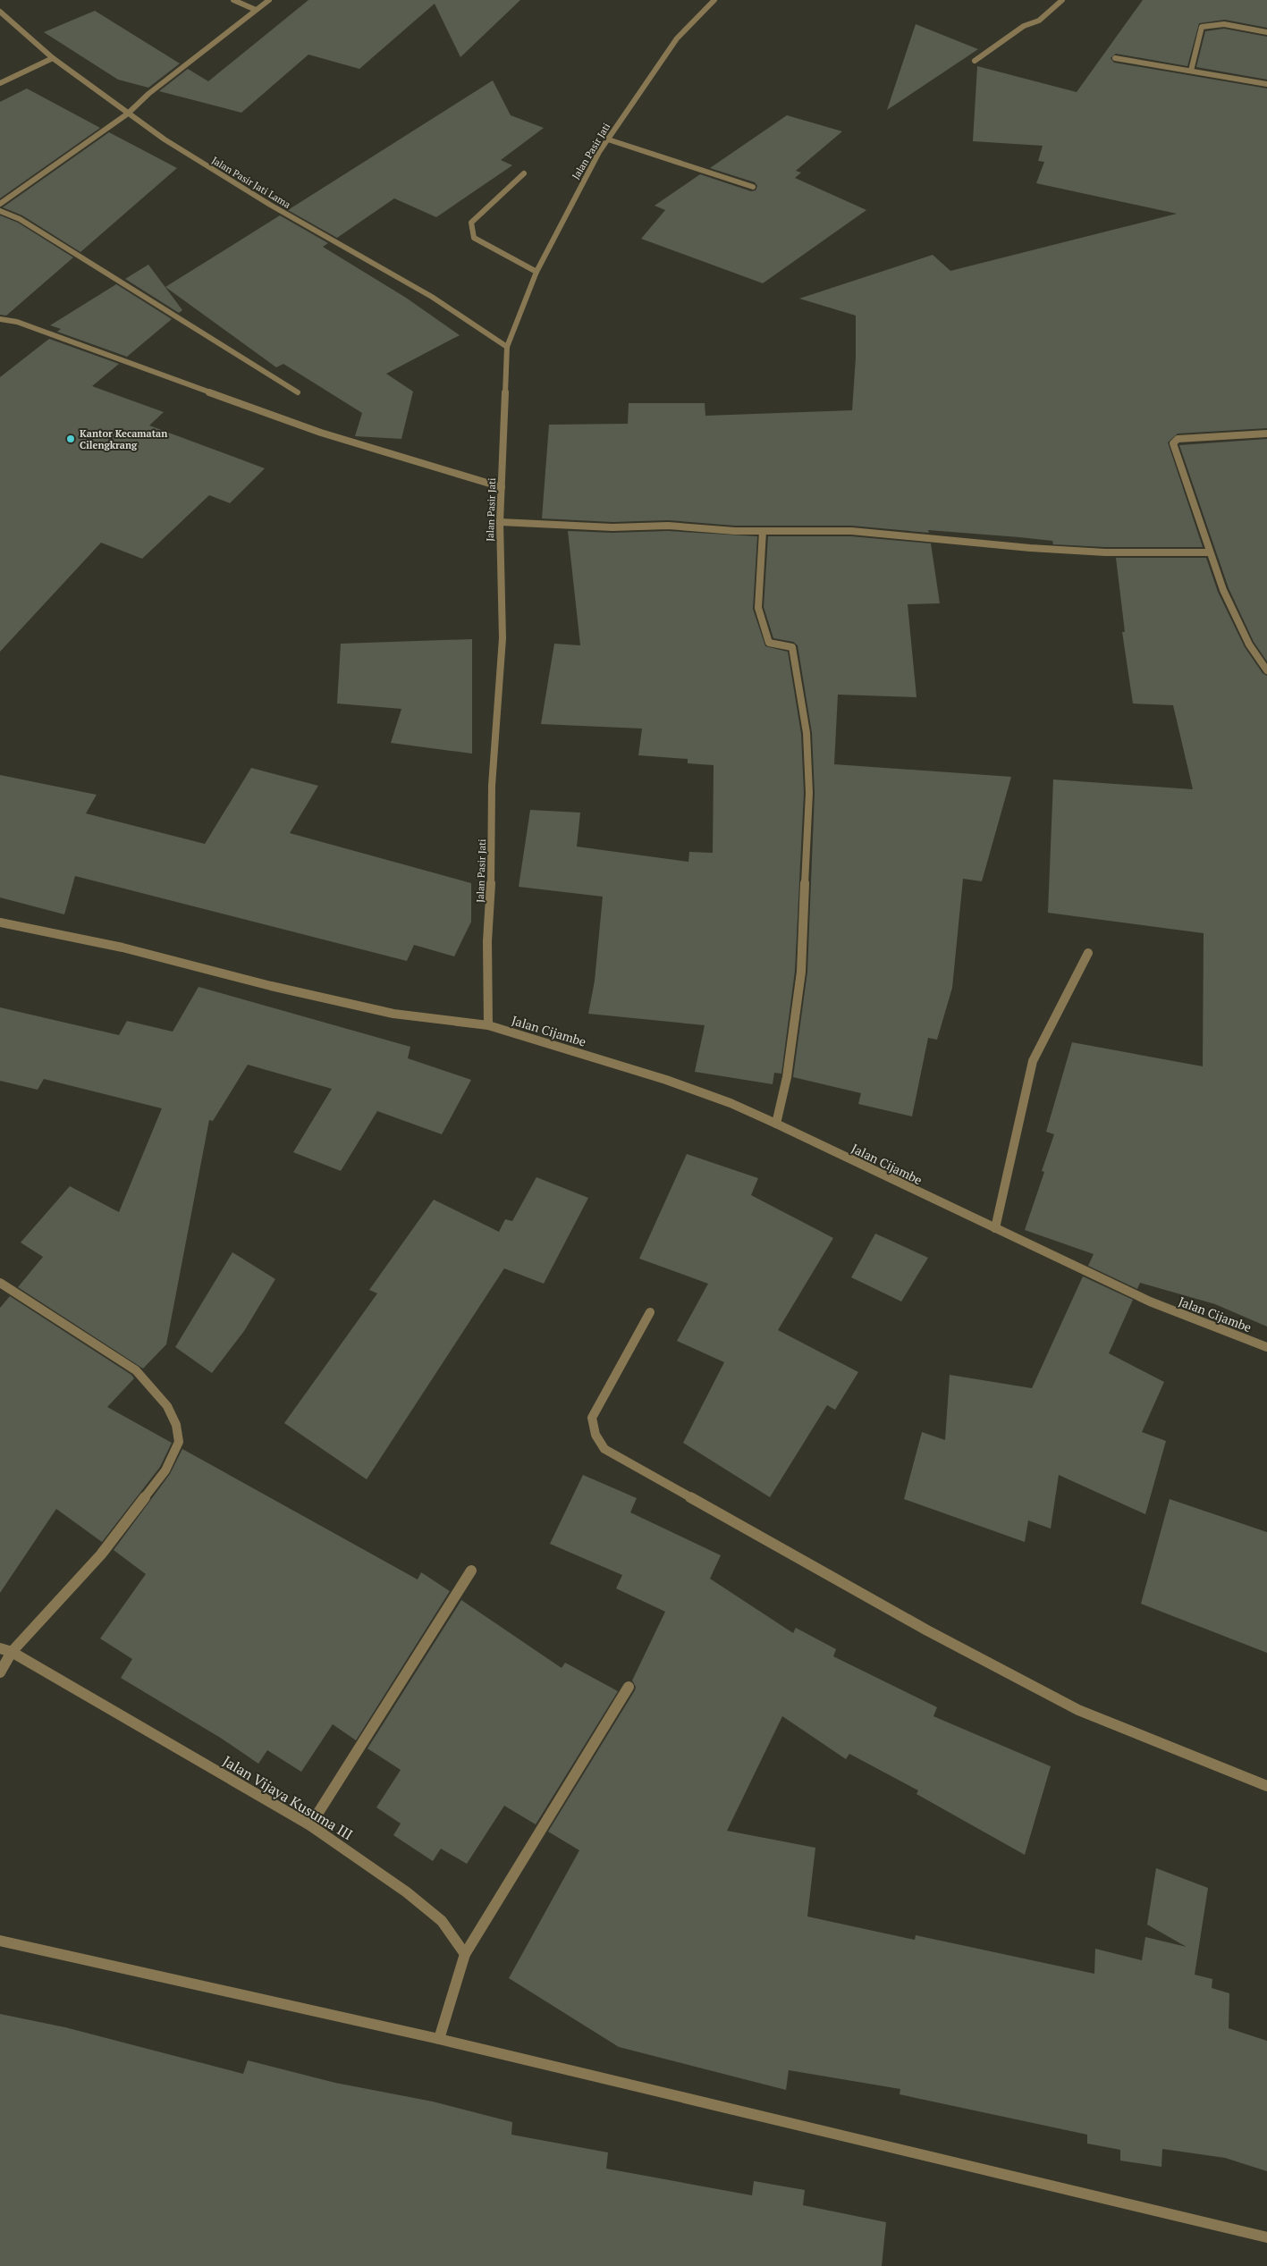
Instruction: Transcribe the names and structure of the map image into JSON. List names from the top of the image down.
{
  "streets": {
    "street": [
      "Jalan Pasir Jati",
      "Jalan Pasir Jati Lama",
      "Jalan Cijambe",
      "Jalan Vijaya Kusuma III"
    ]
  },
  "crossings": [
    ["Jalan Pasir Jati", "Jalan Pasir Jati Lama"],
    ["Jalan Pasir Jati", "Jalan Cijambe"]
  ],
  "places": ["Kantor Kecamatan Cilengkrang"]
}
